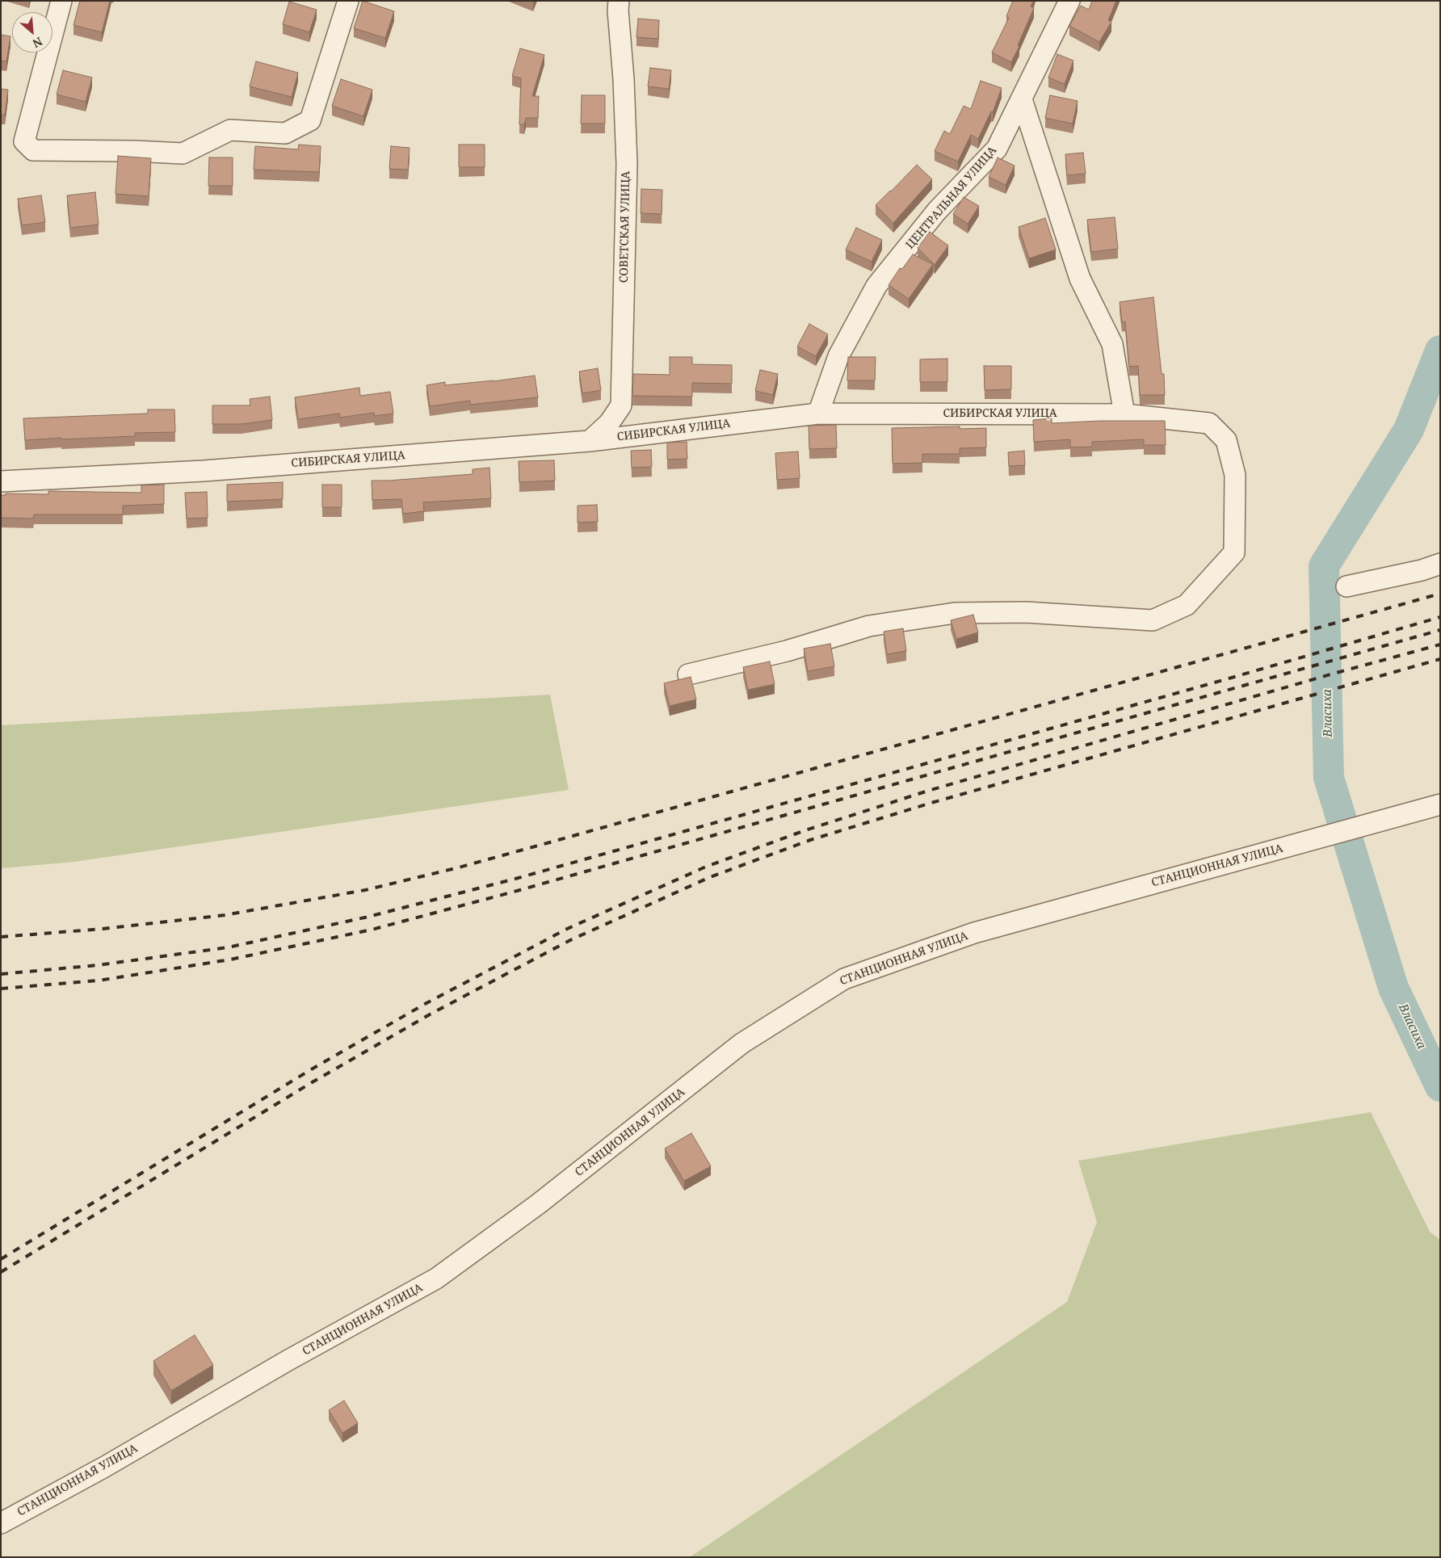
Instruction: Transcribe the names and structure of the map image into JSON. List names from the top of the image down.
{
  "streets": {
    "street": [
      "ЦЕНТРАЛЬНАЯ УЛИЦА",
      "СОВЕТСКАЯ УЛИЦА",
      "СИБИРСКАЯ УЛИЦА",
      "СТАНЦИОННАЯ УЛИЦА"
    ]
  },
  "crossings": [
    ["ЦЕНТРАЛЬНАЯ УЛИЦА", "СИБИРСКАЯ УЛИЦА"],
    ["СОВЕТСКАЯ УЛИЦА", "СИБИРСКАЯ УЛИЦА"]
  ],
  "water": ["Власиха"],
  "north": "bottom right"
}
